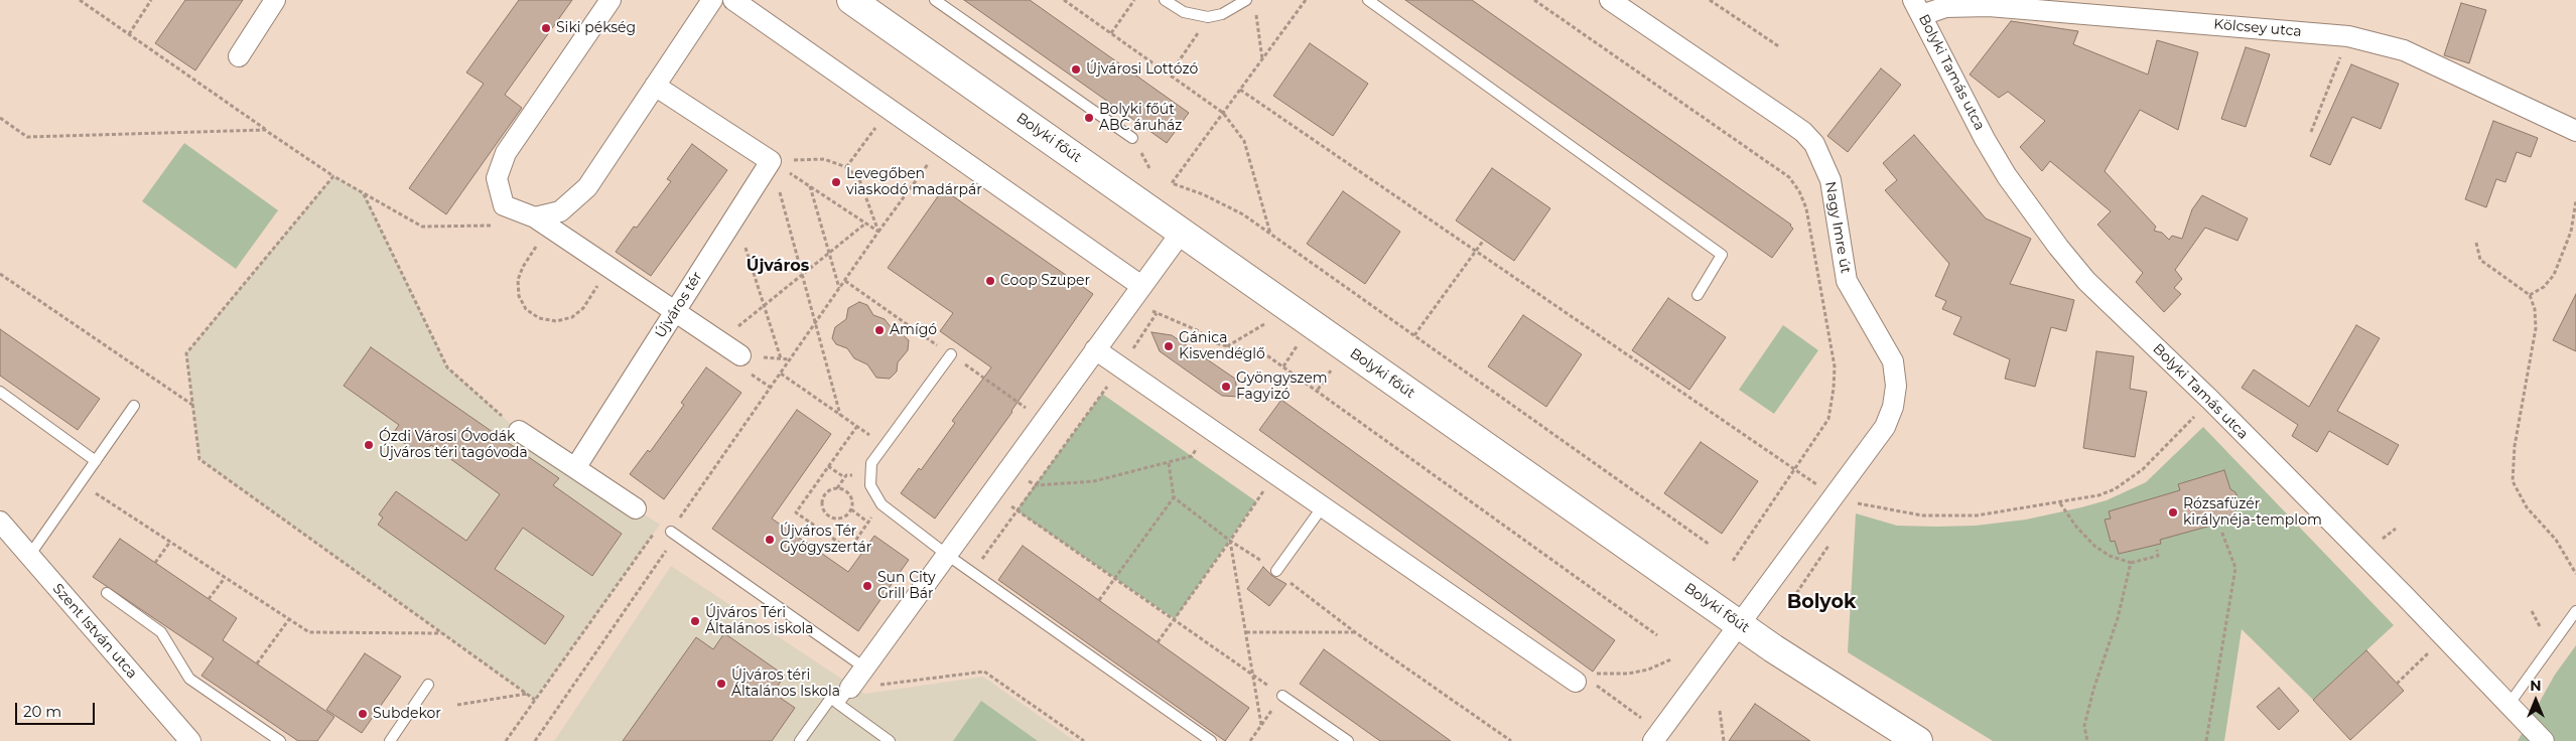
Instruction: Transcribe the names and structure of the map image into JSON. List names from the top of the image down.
{
  "streets": {
    "main road": ["Bolyki főút"],
    "street": [
      "Kölcsey utca",
      "Bolyki Tamás utca",
      "Nagy Imre út",
      "Újváros tér",
      "Szent István utca"
    ]
  },
  "crossings": [
    ["Kölcsey utca", "Bolyki Tamás utca"],
    ["Bolyki főút", "Nagy Imre út"]
  ],
  "districts": ["Újváros", "Bolyok"],
  "places": [
    "Siki pékség",
    "Újvárosi Lottózó",
    "Bolyki főút ABC áruház",
    "Levegőben viaskodó madárpár",
    "Coop Szuper",
    "Amígó",
    "Gánica Kisvendéglő",
    "Gyöngyszem Fagyizó",
    "Ózdi Városi Óvodák Újváros téri tagóvoda",
    "Rózsafüzér királynéja-templom",
    "Újváros Tér Gyógyszertár",
    "Sun City Grill Bár",
    "Újváros Téri Általános iskola",
    "Újváros téri Általános Iskola",
    "Subdekor"
  ],
  "scale_bar": "20 m",
  "north": "top"
}
